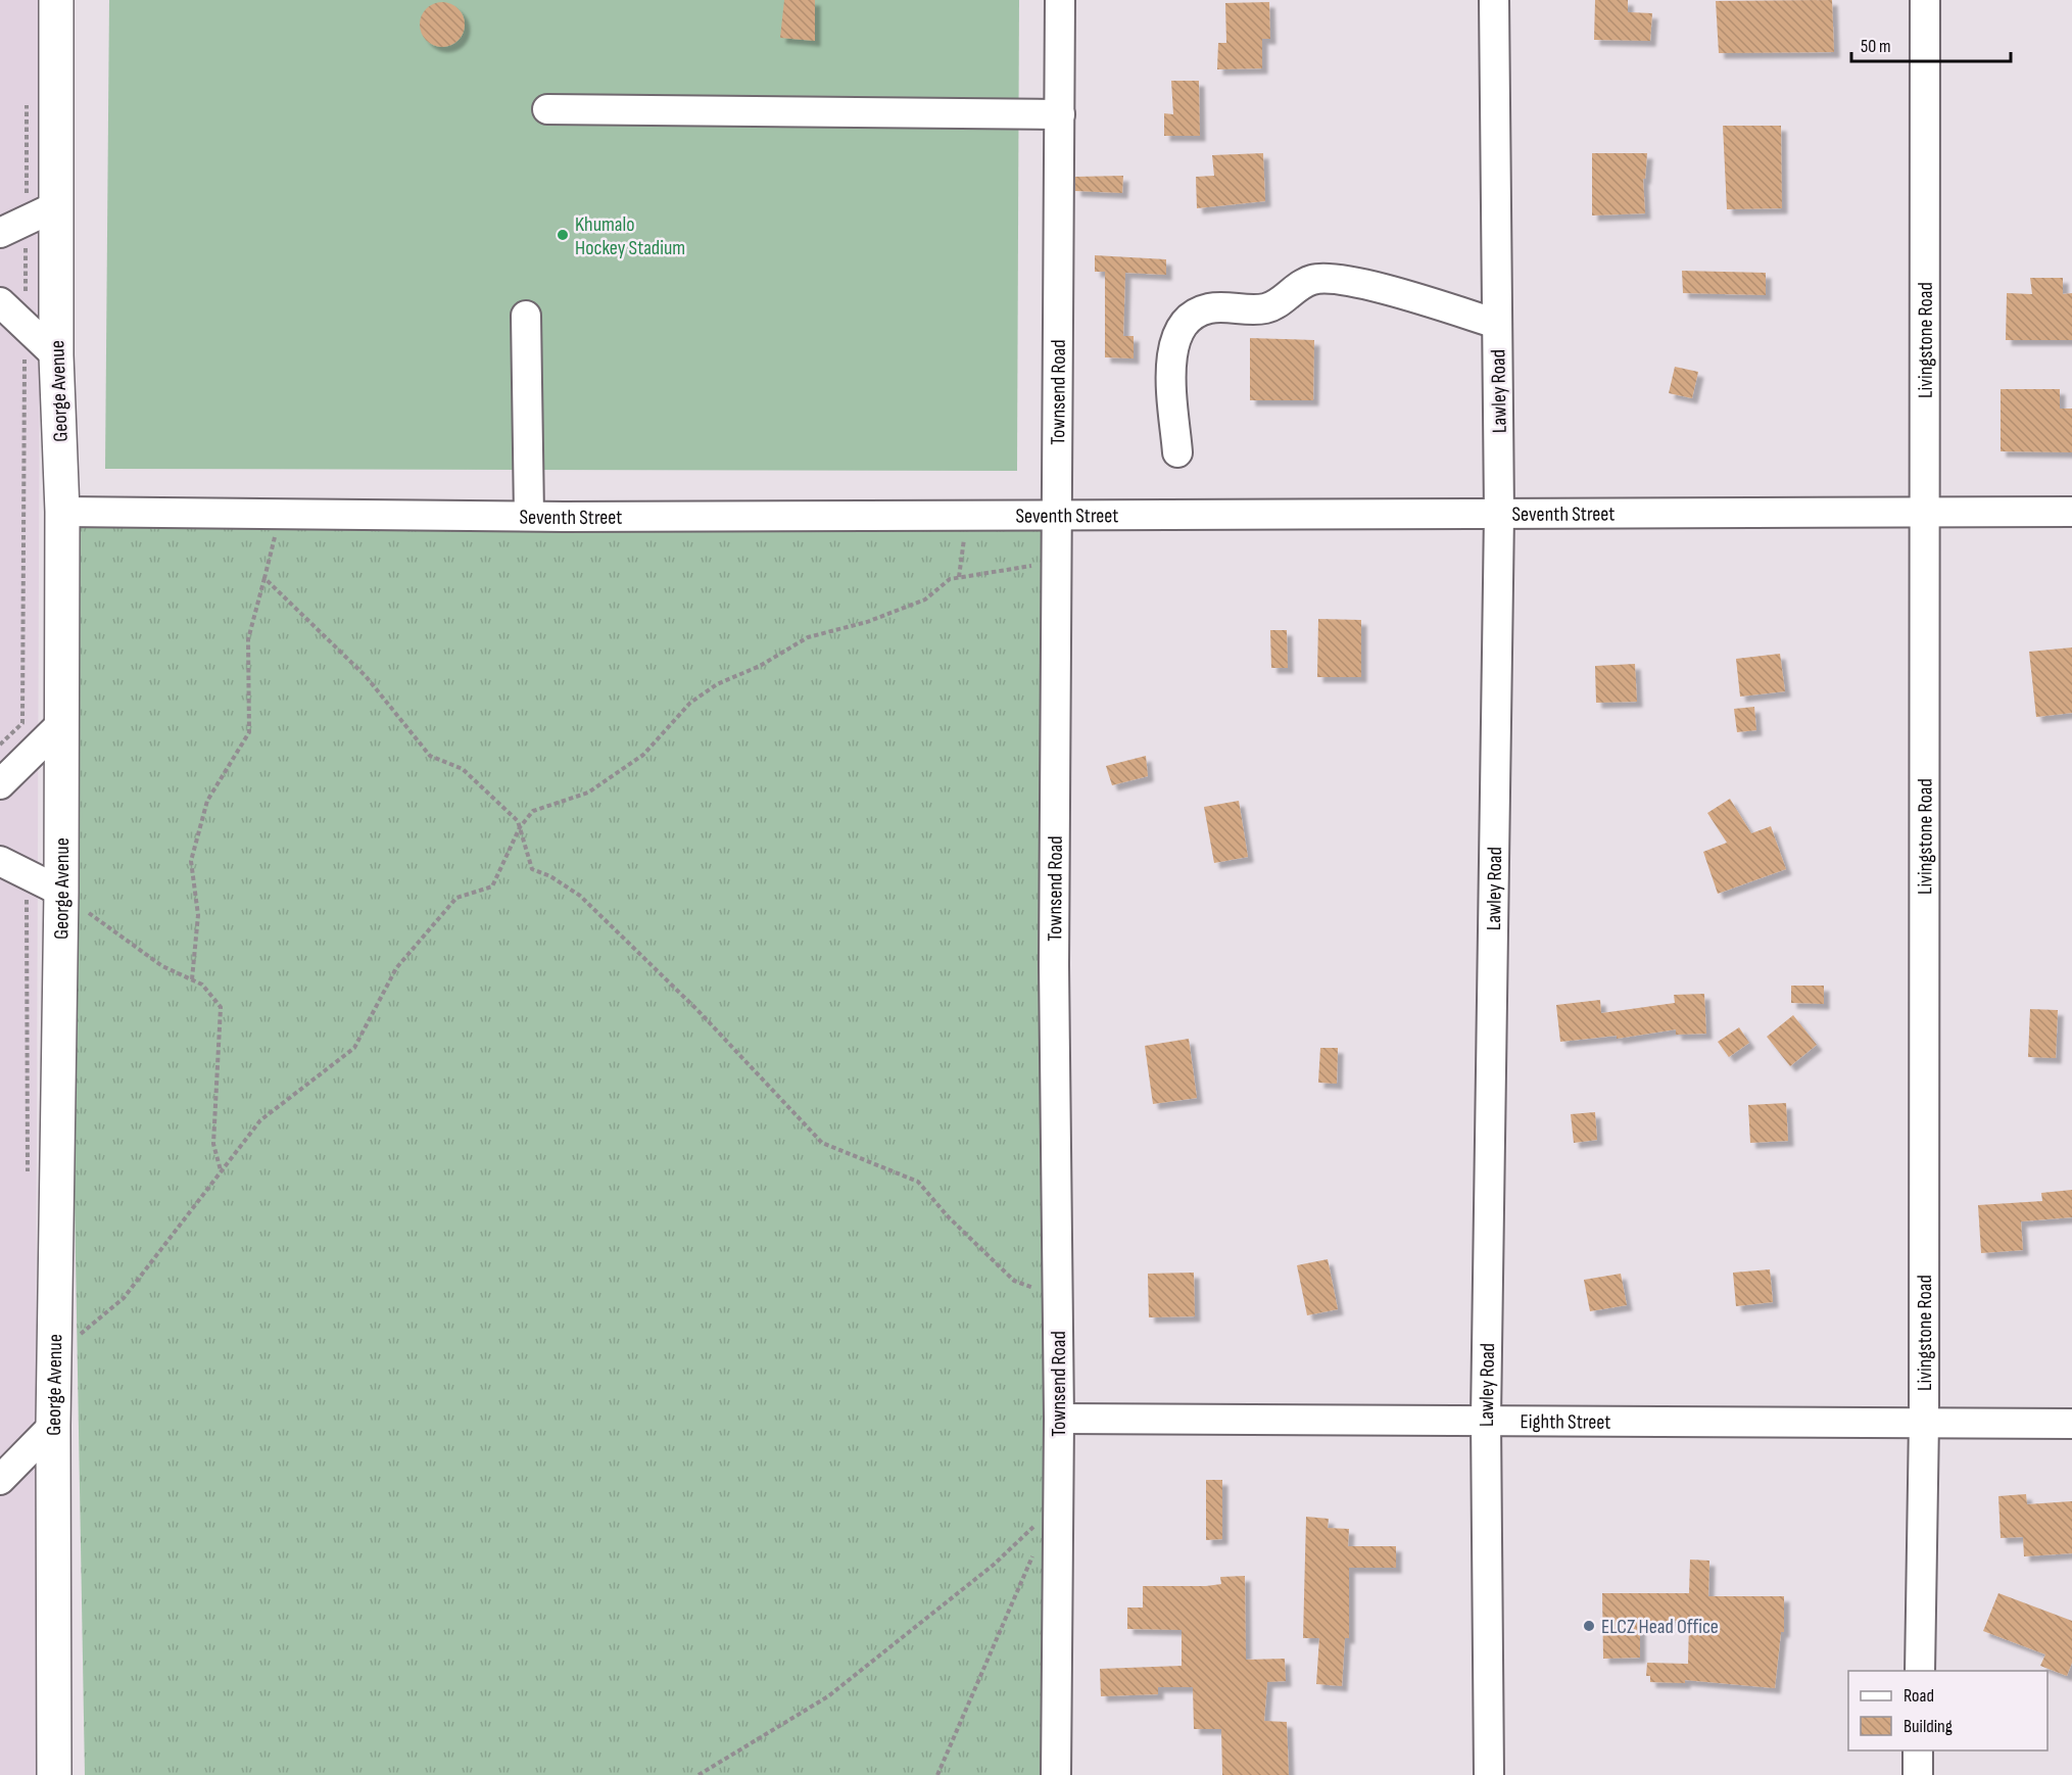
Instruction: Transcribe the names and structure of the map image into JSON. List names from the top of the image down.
{
  "streets": {
    "main road": ["George Avenue"],
    "street": [
      "Livingstone Road",
      "Townsend Road",
      "Lawley Road",
      "Seventh Street",
      "Eighth Street"
    ]
  },
  "crossings": [
    ["Livingstone Road", "Seventh Street"],
    ["Livingstone Road", "Eighth Street"],
    ["George Avenue", "Seventh Street"],
    ["Townsend Road", "Seventh Street"],
    ["Townsend Road", "Eighth Street"],
    ["Lawley Road", "Seventh Street"],
    ["Lawley Road", "Eighth Street"]
  ],
  "places": ["Khumalo Hockey Stadium", "ELCZ Head Office"],
  "legend": ["Road", "Building"],
  "scale_bar": "50 m"
}
